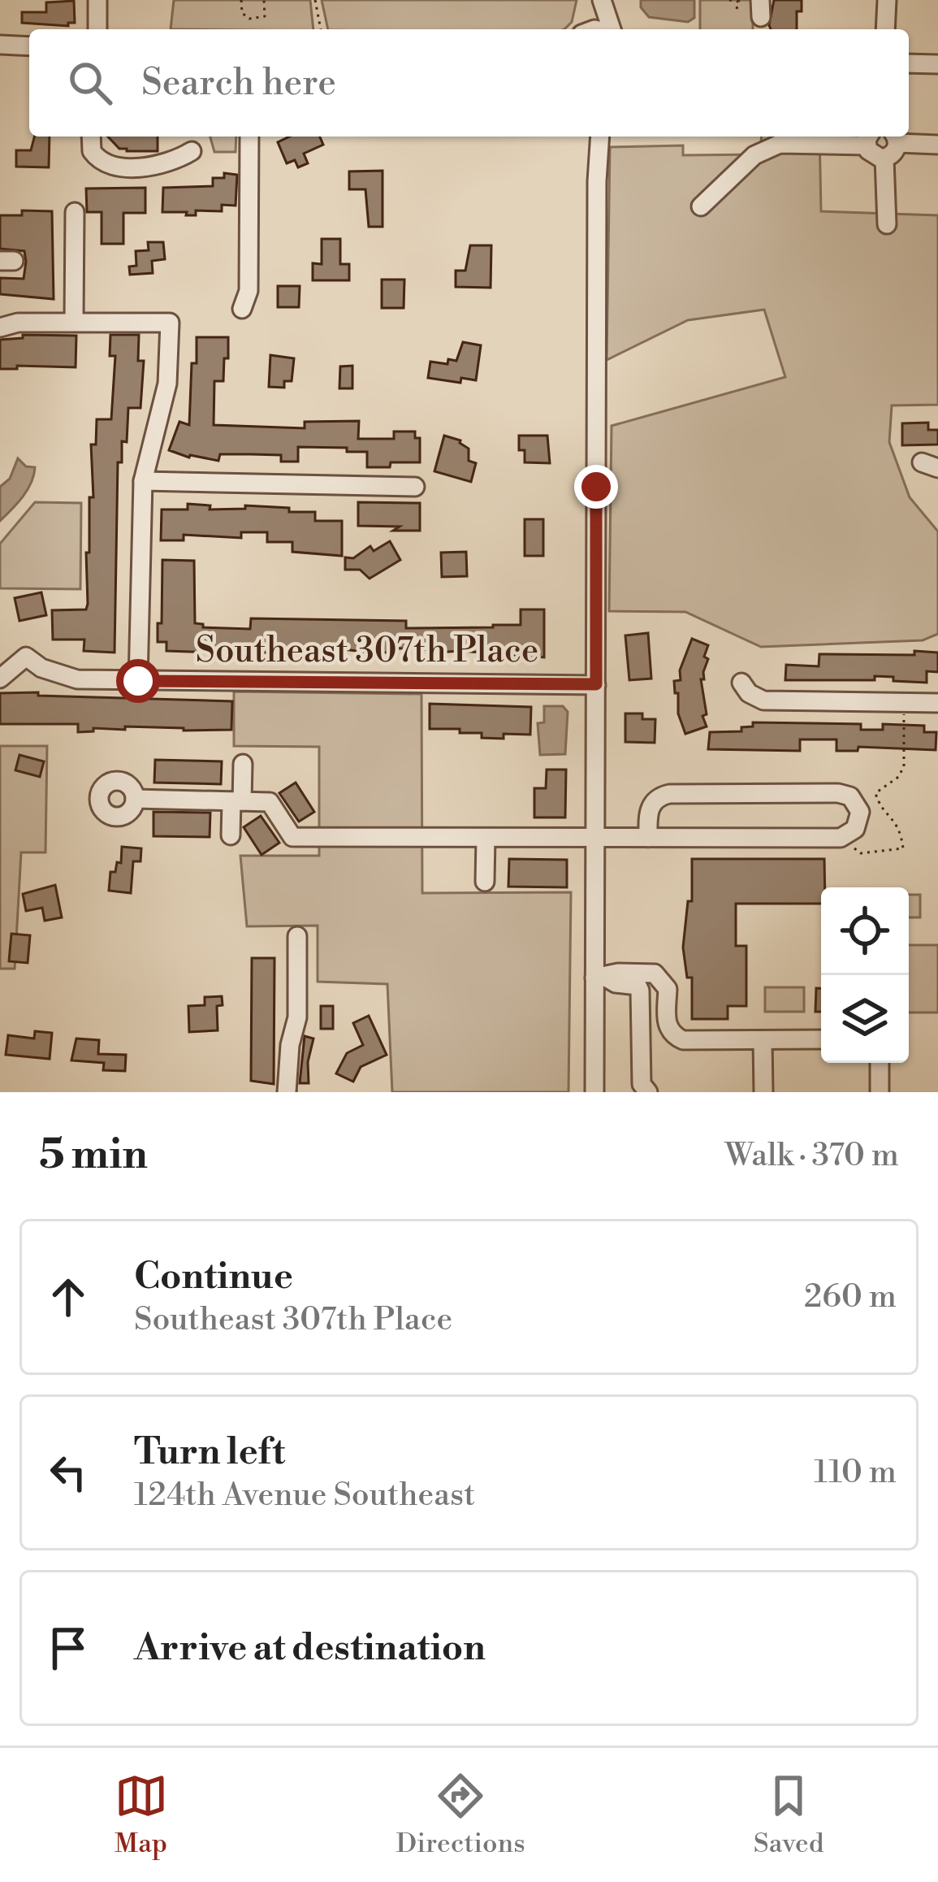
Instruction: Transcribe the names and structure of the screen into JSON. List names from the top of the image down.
{
  "streets": {
    "street": ["Southeast 307th Place"]
  },
  "page": {
    "search": "Search here",
    "heading": ["5 min", "Walk · 370 m"],
    "list": [
      ["Continue", "Southeast 307th Place", "260 m"],
      ["Turn left", "124th Avenue Southeast", "110 m"],
      "Arrive at destination"
    ],
    "nav": ["Map", "Directions", "Saved"]
  }
}
